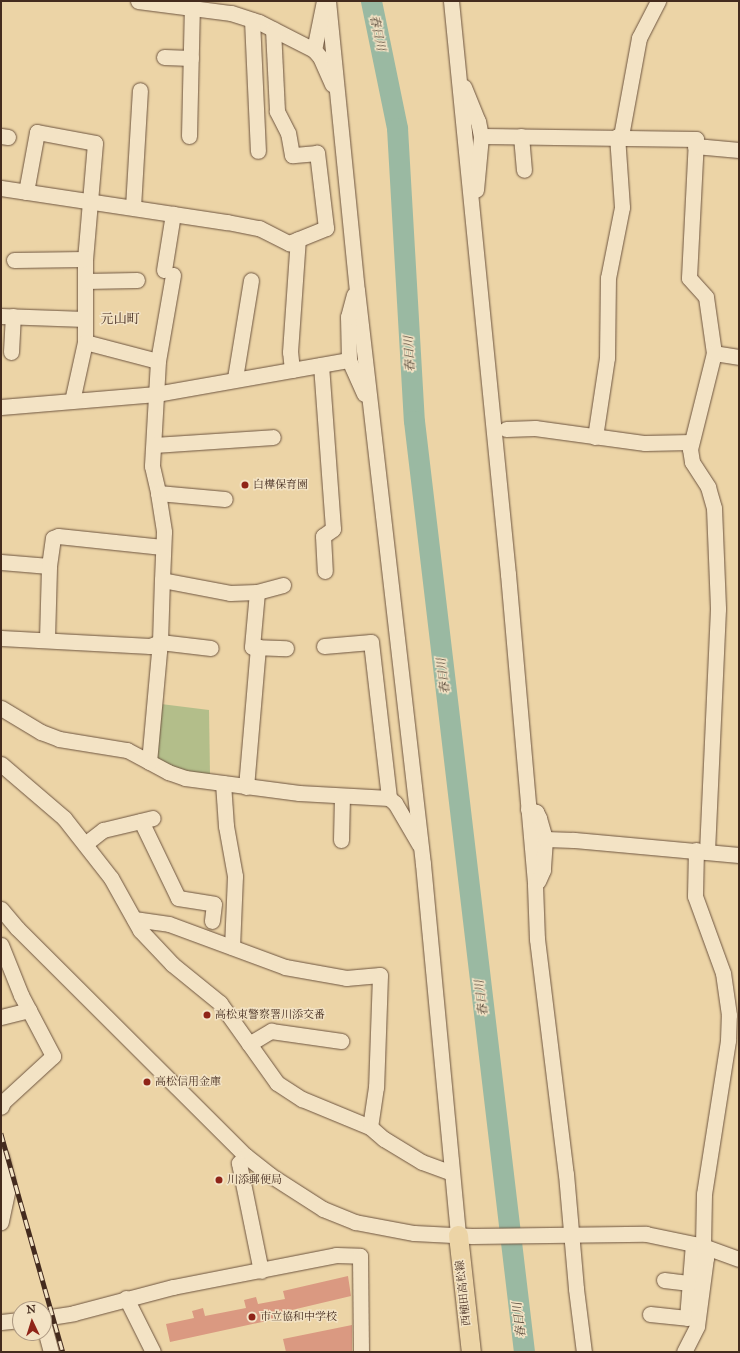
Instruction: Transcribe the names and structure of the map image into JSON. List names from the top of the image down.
{
  "streets": {
    "main road": ["西植田高松線"]
  },
  "districts": ["元山町"],
  "water": ["春日川"],
  "places": [
    "白樺保育園",
    "高松東警察署川添交番",
    "高松信用金庫",
    "川添郵便局",
    "市立協和中学校"
  ],
  "north": "top"
}
